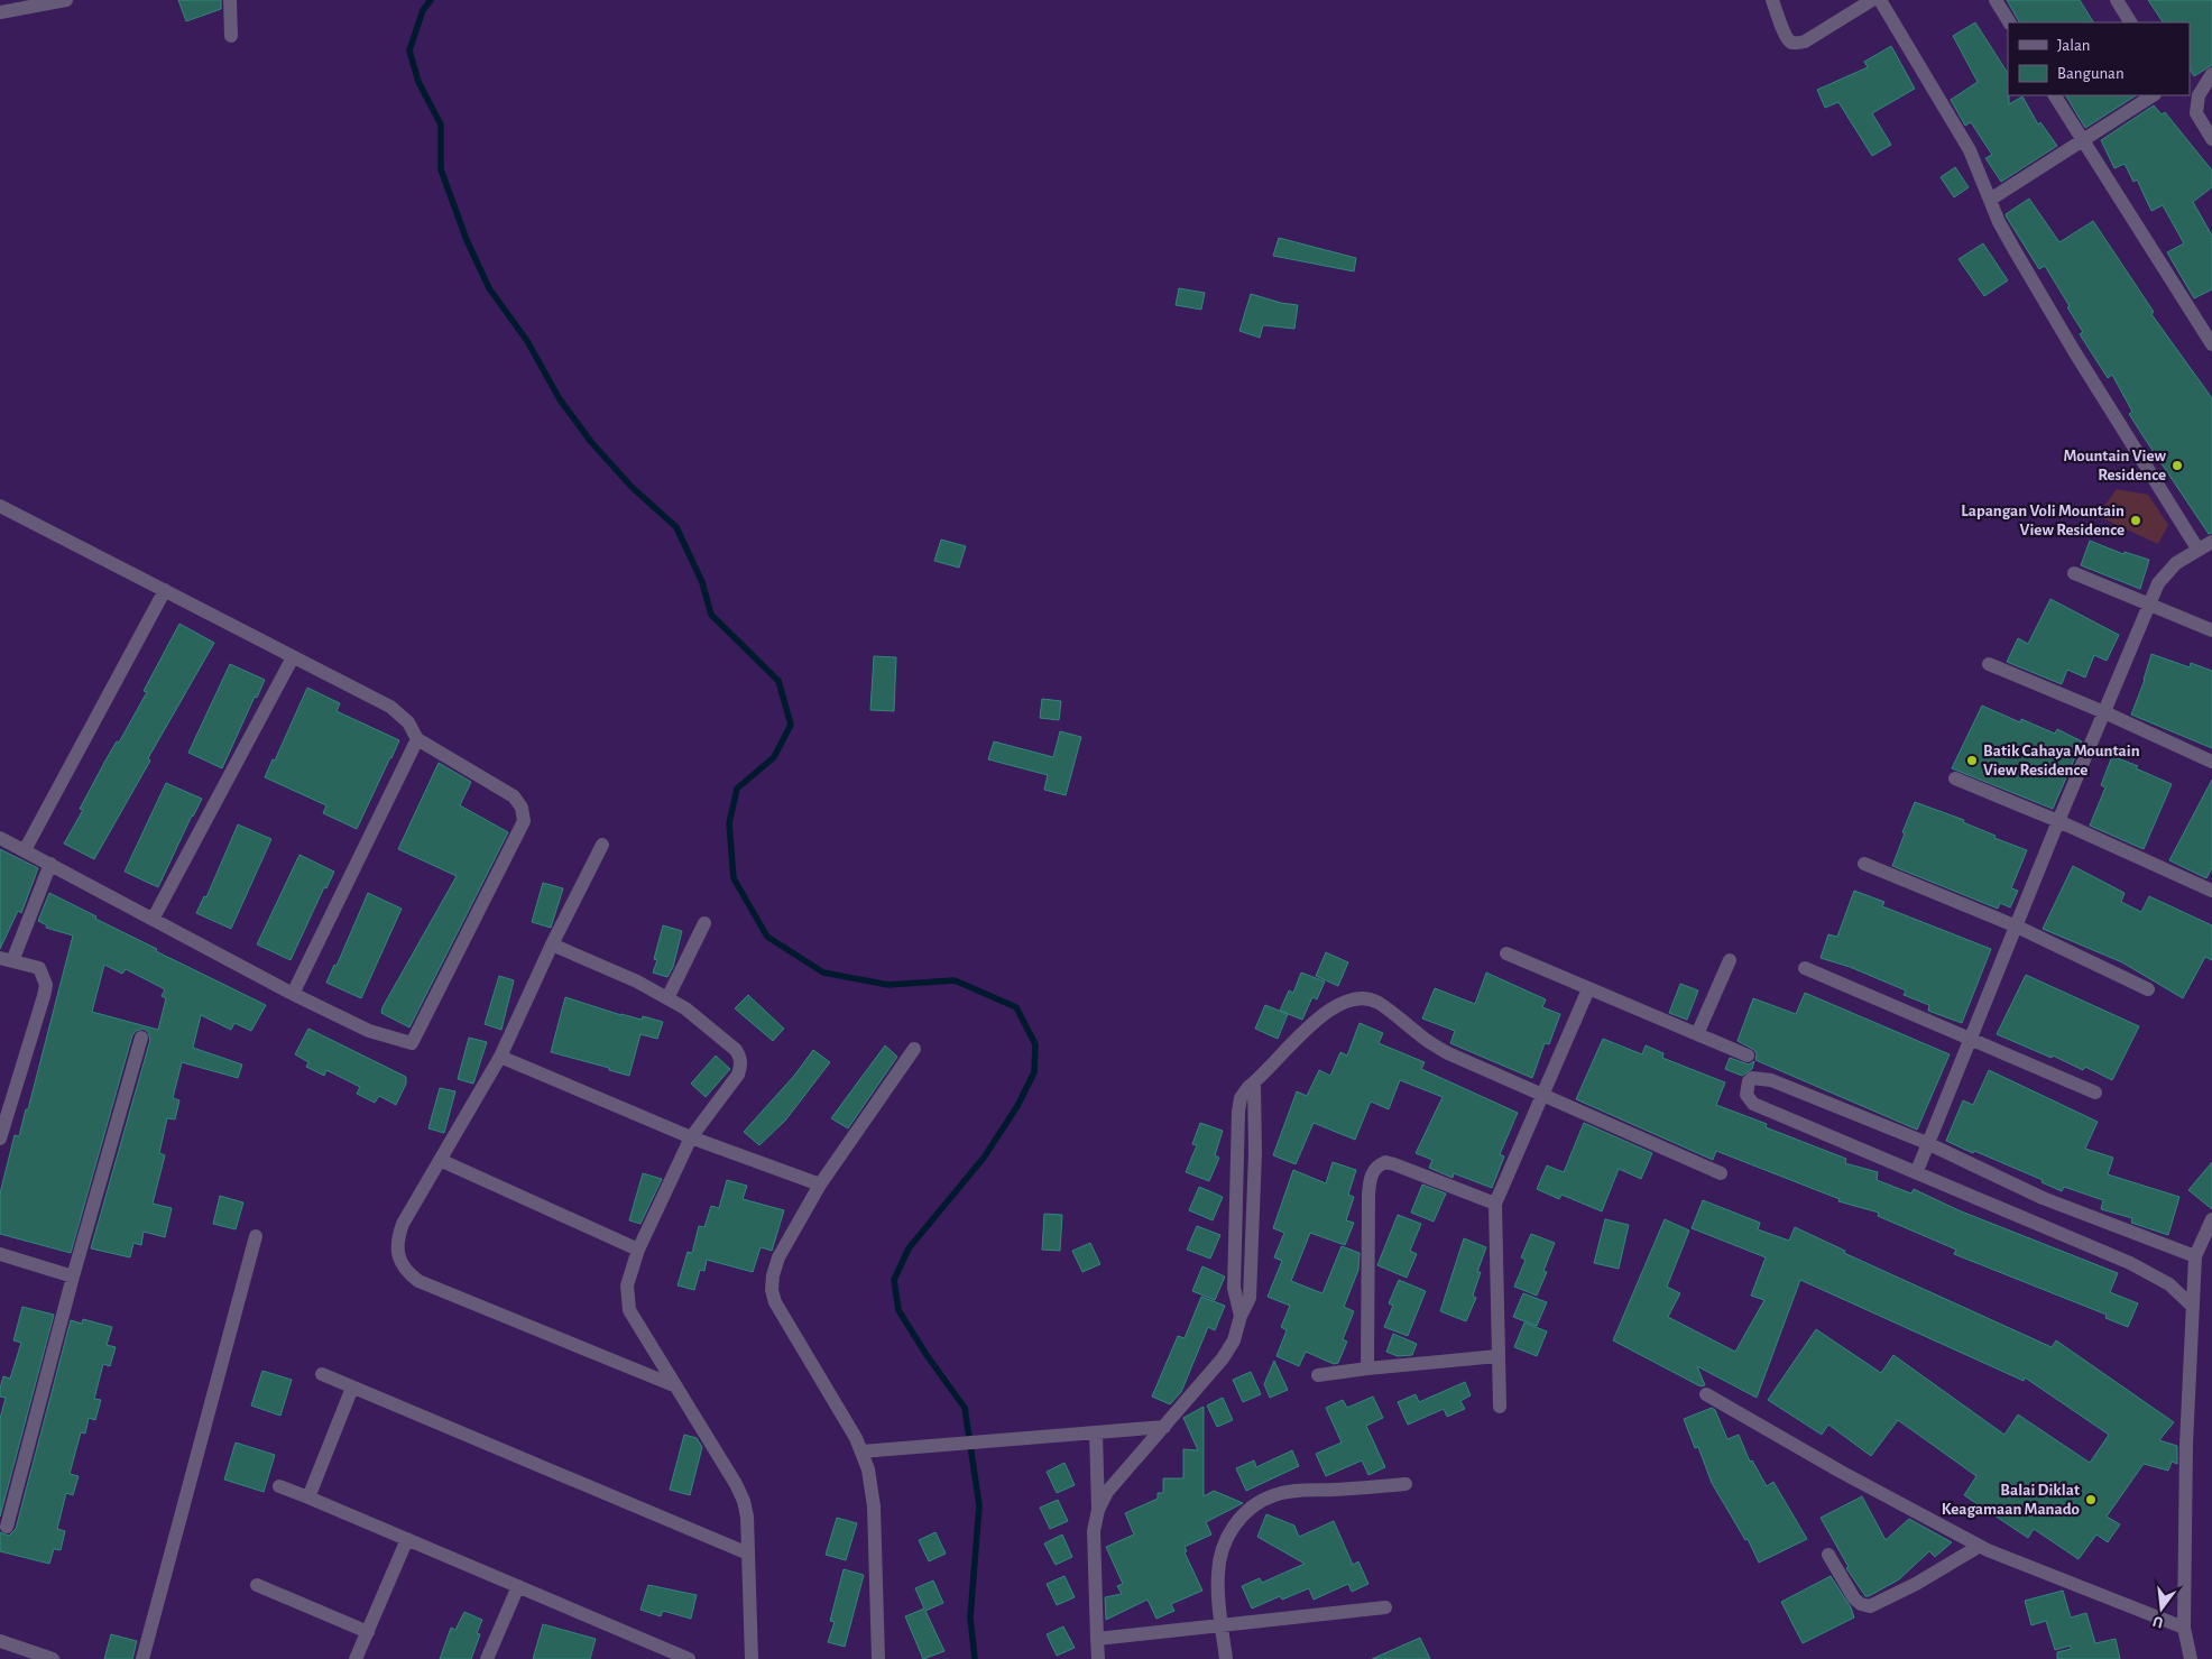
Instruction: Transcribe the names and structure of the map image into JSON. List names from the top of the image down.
{
  "places": [
    "Mountain View Residence",
    "Lapangan Voli Mountain View Residence",
    "Batik Cahaya Mountain View Residence",
    "Balai Diklat Keagamaan Manado"
  ],
  "legend": ["Jalan", "Bangunan"],
  "north": "bottom"
}
